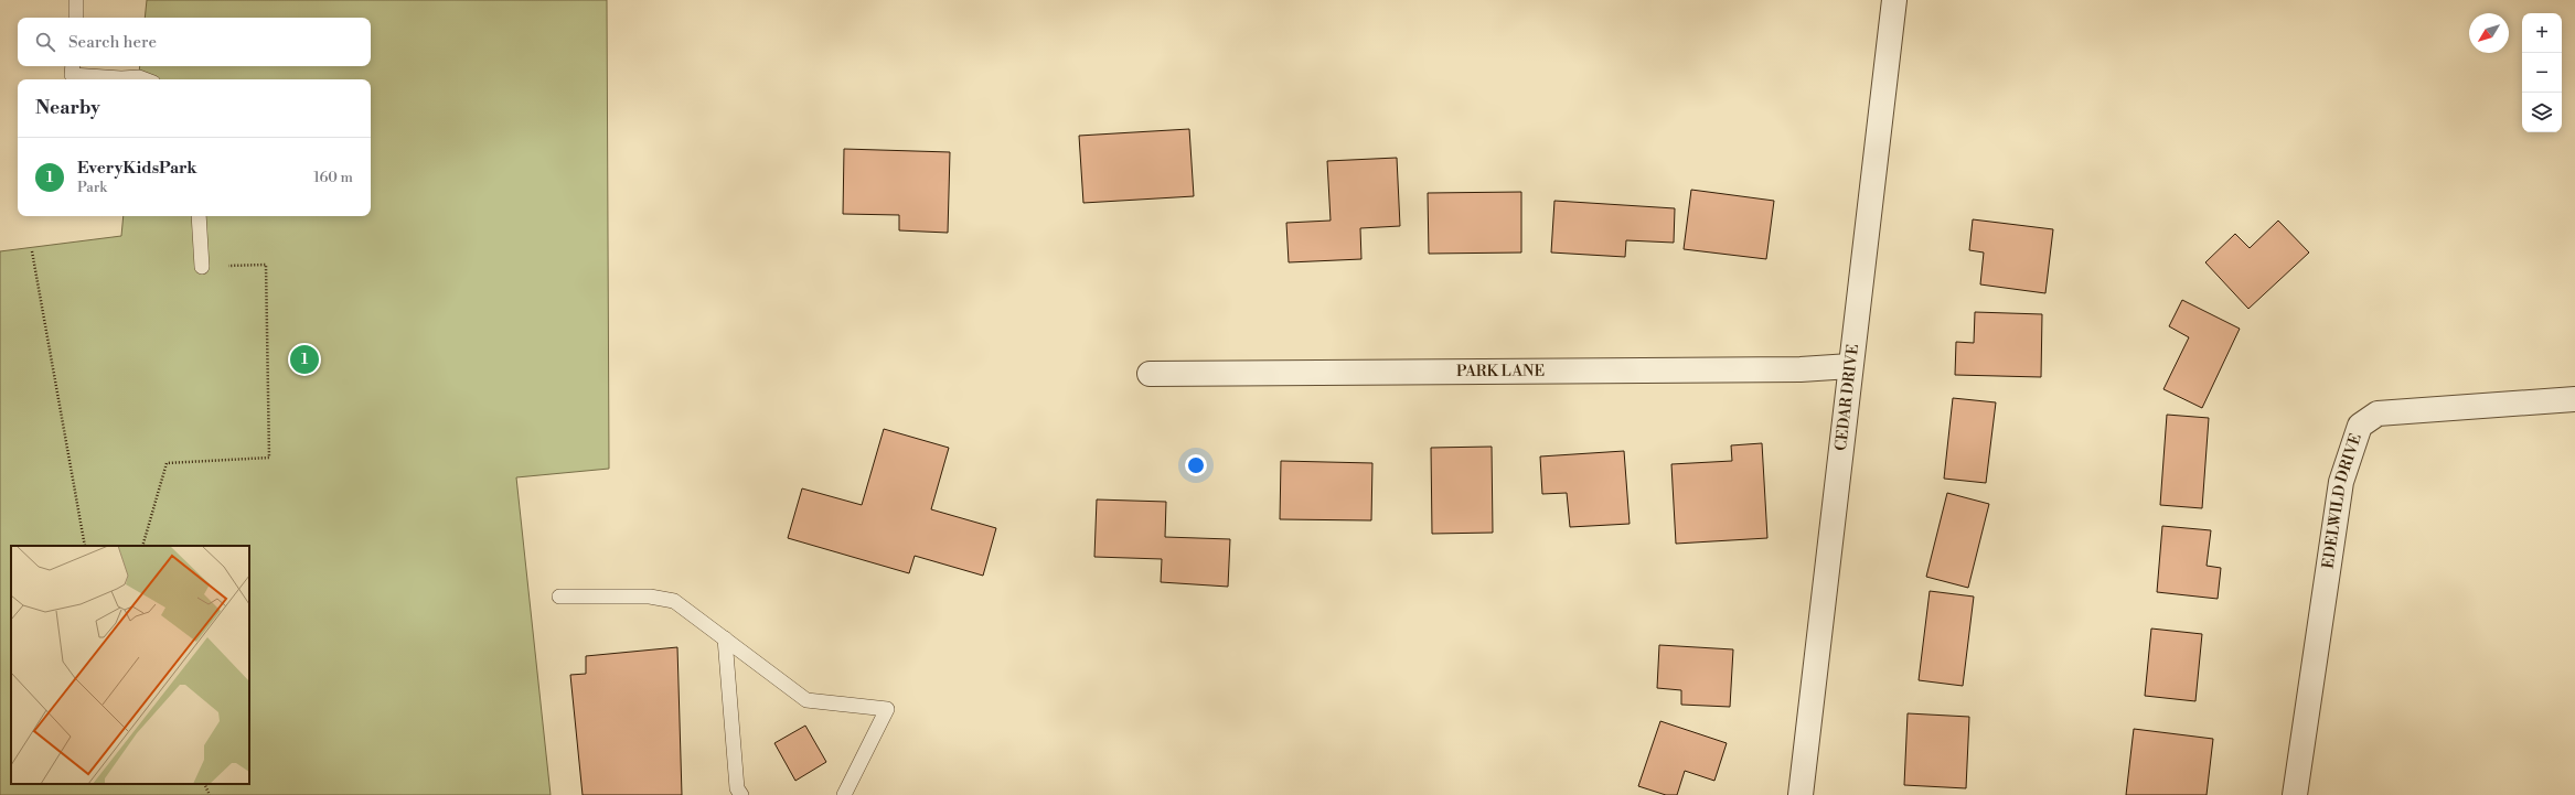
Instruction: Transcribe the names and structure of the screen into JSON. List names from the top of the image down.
{
  "streets": {
    "street": ["PARK LANE", "CEDAR DRIVE", "EDELWILD DRIVE"]
  },
  "crossings": [
    ["PARK LANE", "CEDAR DRIVE"]
  ],
  "north": "bottom left",
  "page": {
    "map_buttons": ["+", "−"],
    "search": "Search here",
    "heading": "Nearby",
    "list": [
      {
        "mark": "1",
        "name": "EveryKidsPark",
        "note": "Park",
        "value": "160 m"
      }
    ],
    "pins": "1"
  }
}
